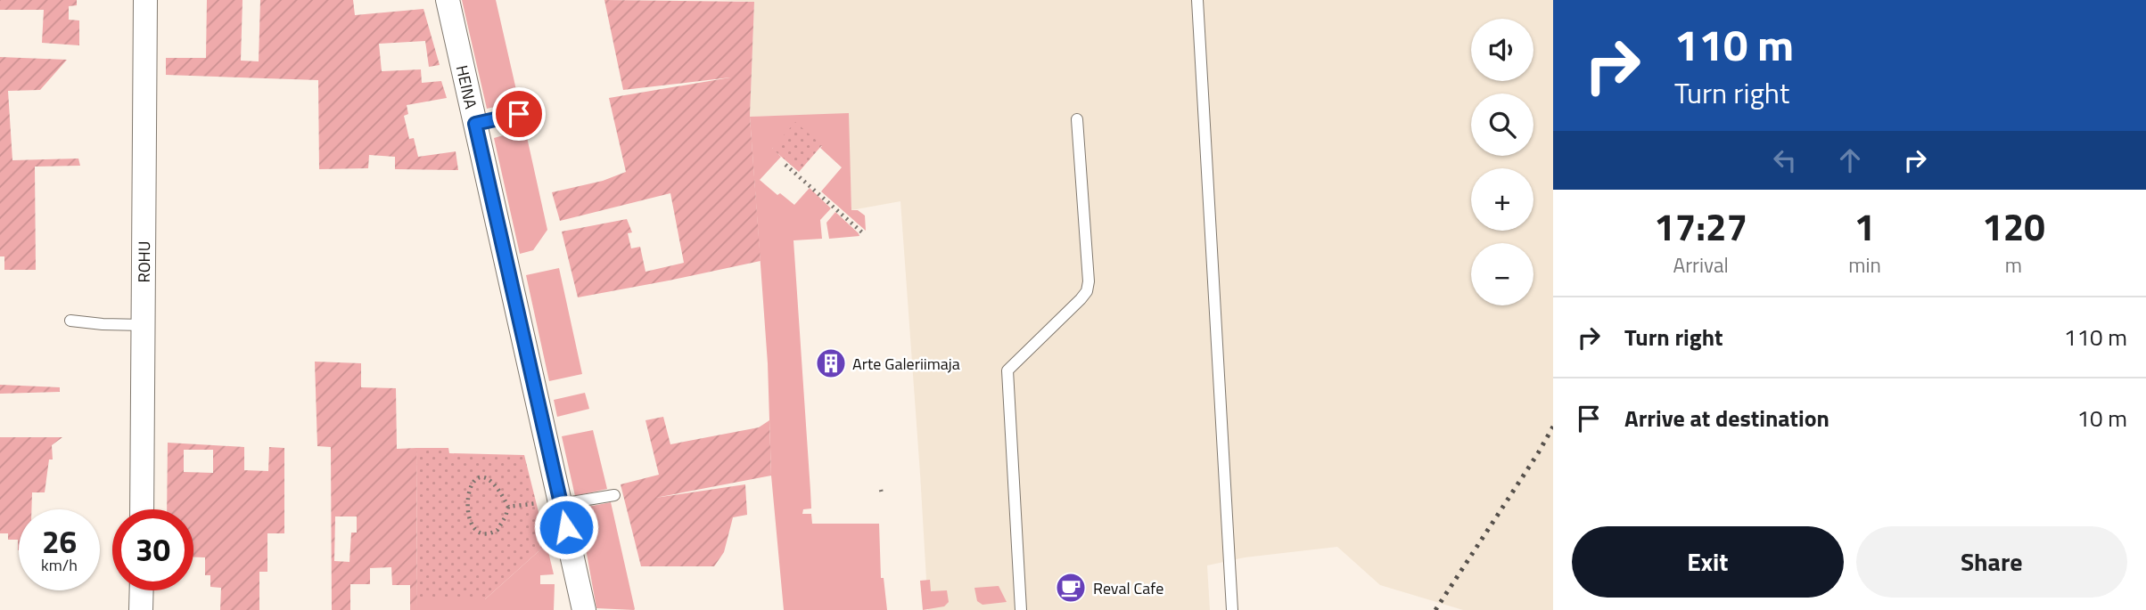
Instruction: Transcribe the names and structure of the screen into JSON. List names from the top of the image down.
{
  "streets": {
    "street": ["HEINA", "ROHU"]
  },
  "places": {
    "building": ["Arte Galeriimaja"],
    "cafe": ["Reval Cafe"]
  },
  "page": {
    "turn": ["110 m", "Turn right"],
    "map_buttons": ["+", "−"],
    "eta": [
      "17:27",
      "Arrival",
      "1",
      "min",
      "120",
      "m"
    ],
    "list": [
      {
        "name": "Turn right",
        "value": "110 m"
      },
      {
        "name": "Arrive at destination",
        "value": "10 m"
      }
    ],
    "speed": "26 km/h",
    "limit": "30",
    "buttons": ["Exit", "Share"]
  }
}
